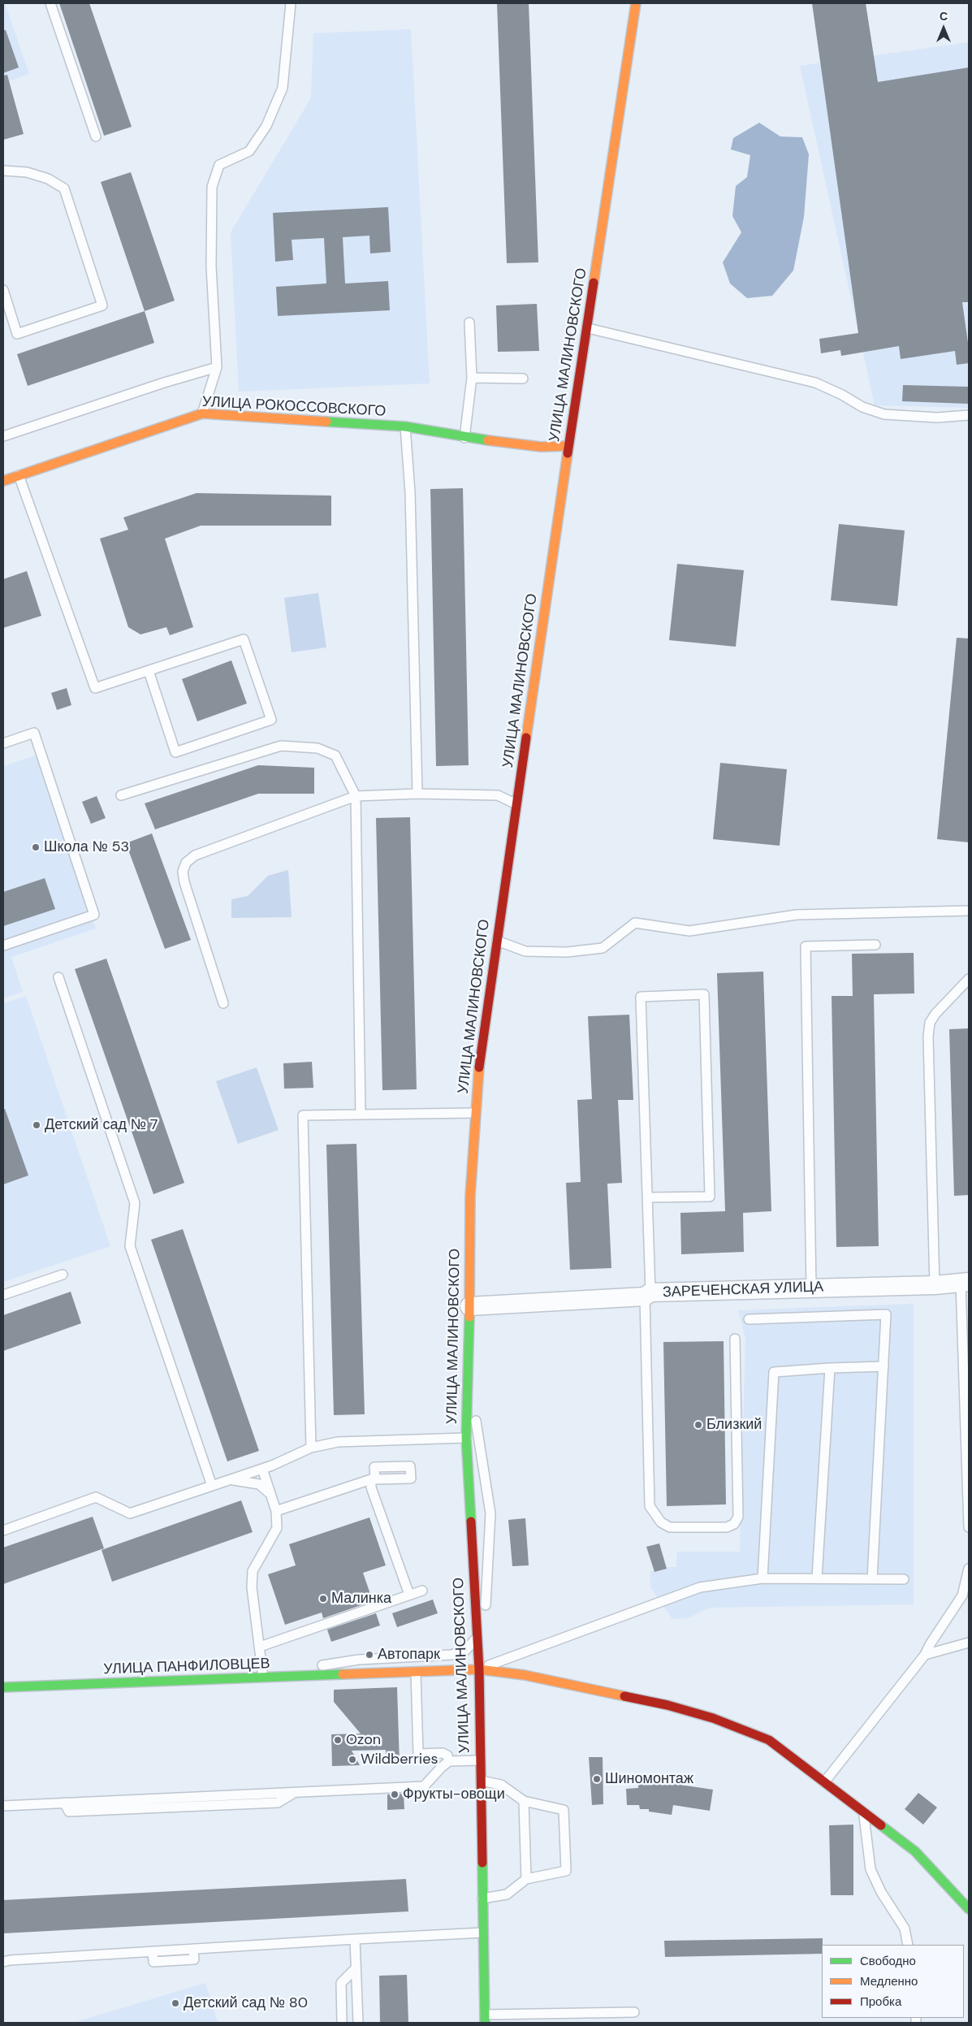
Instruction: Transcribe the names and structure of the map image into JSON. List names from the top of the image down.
{
  "streets": {
    "street": [
      "УЛИЦА МАЛИНОВСКОГО",
      "УЛИЦА РОКОССОВСКОГО",
      "ЗАРЕЧЕНСКАЯ УЛИЦА",
      "УЛИЦА ПАНФИЛОВЦЕВ"
    ]
  },
  "crossings": [
    ["УЛИЦА МАЛИНОВСКОГО", "УЛИЦА РОКОССОВСКОГО"],
    ["УЛИЦА МАЛИНОВСКОГО", "ЗАРЕЧЕНСКАЯ УЛИЦА"]
  ],
  "places": [
    "Школа № 53",
    "Детский сад № 7",
    "Близкий",
    "Малинка",
    "Автопарк",
    "Ozon",
    "Wildberries",
    "Шиномонтаж",
    "Фрукты-овощи",
    "Детский сад № 80"
  ],
  "legend": ["Свободно", "Медленно", "Пробка"],
  "north": "top"
}
